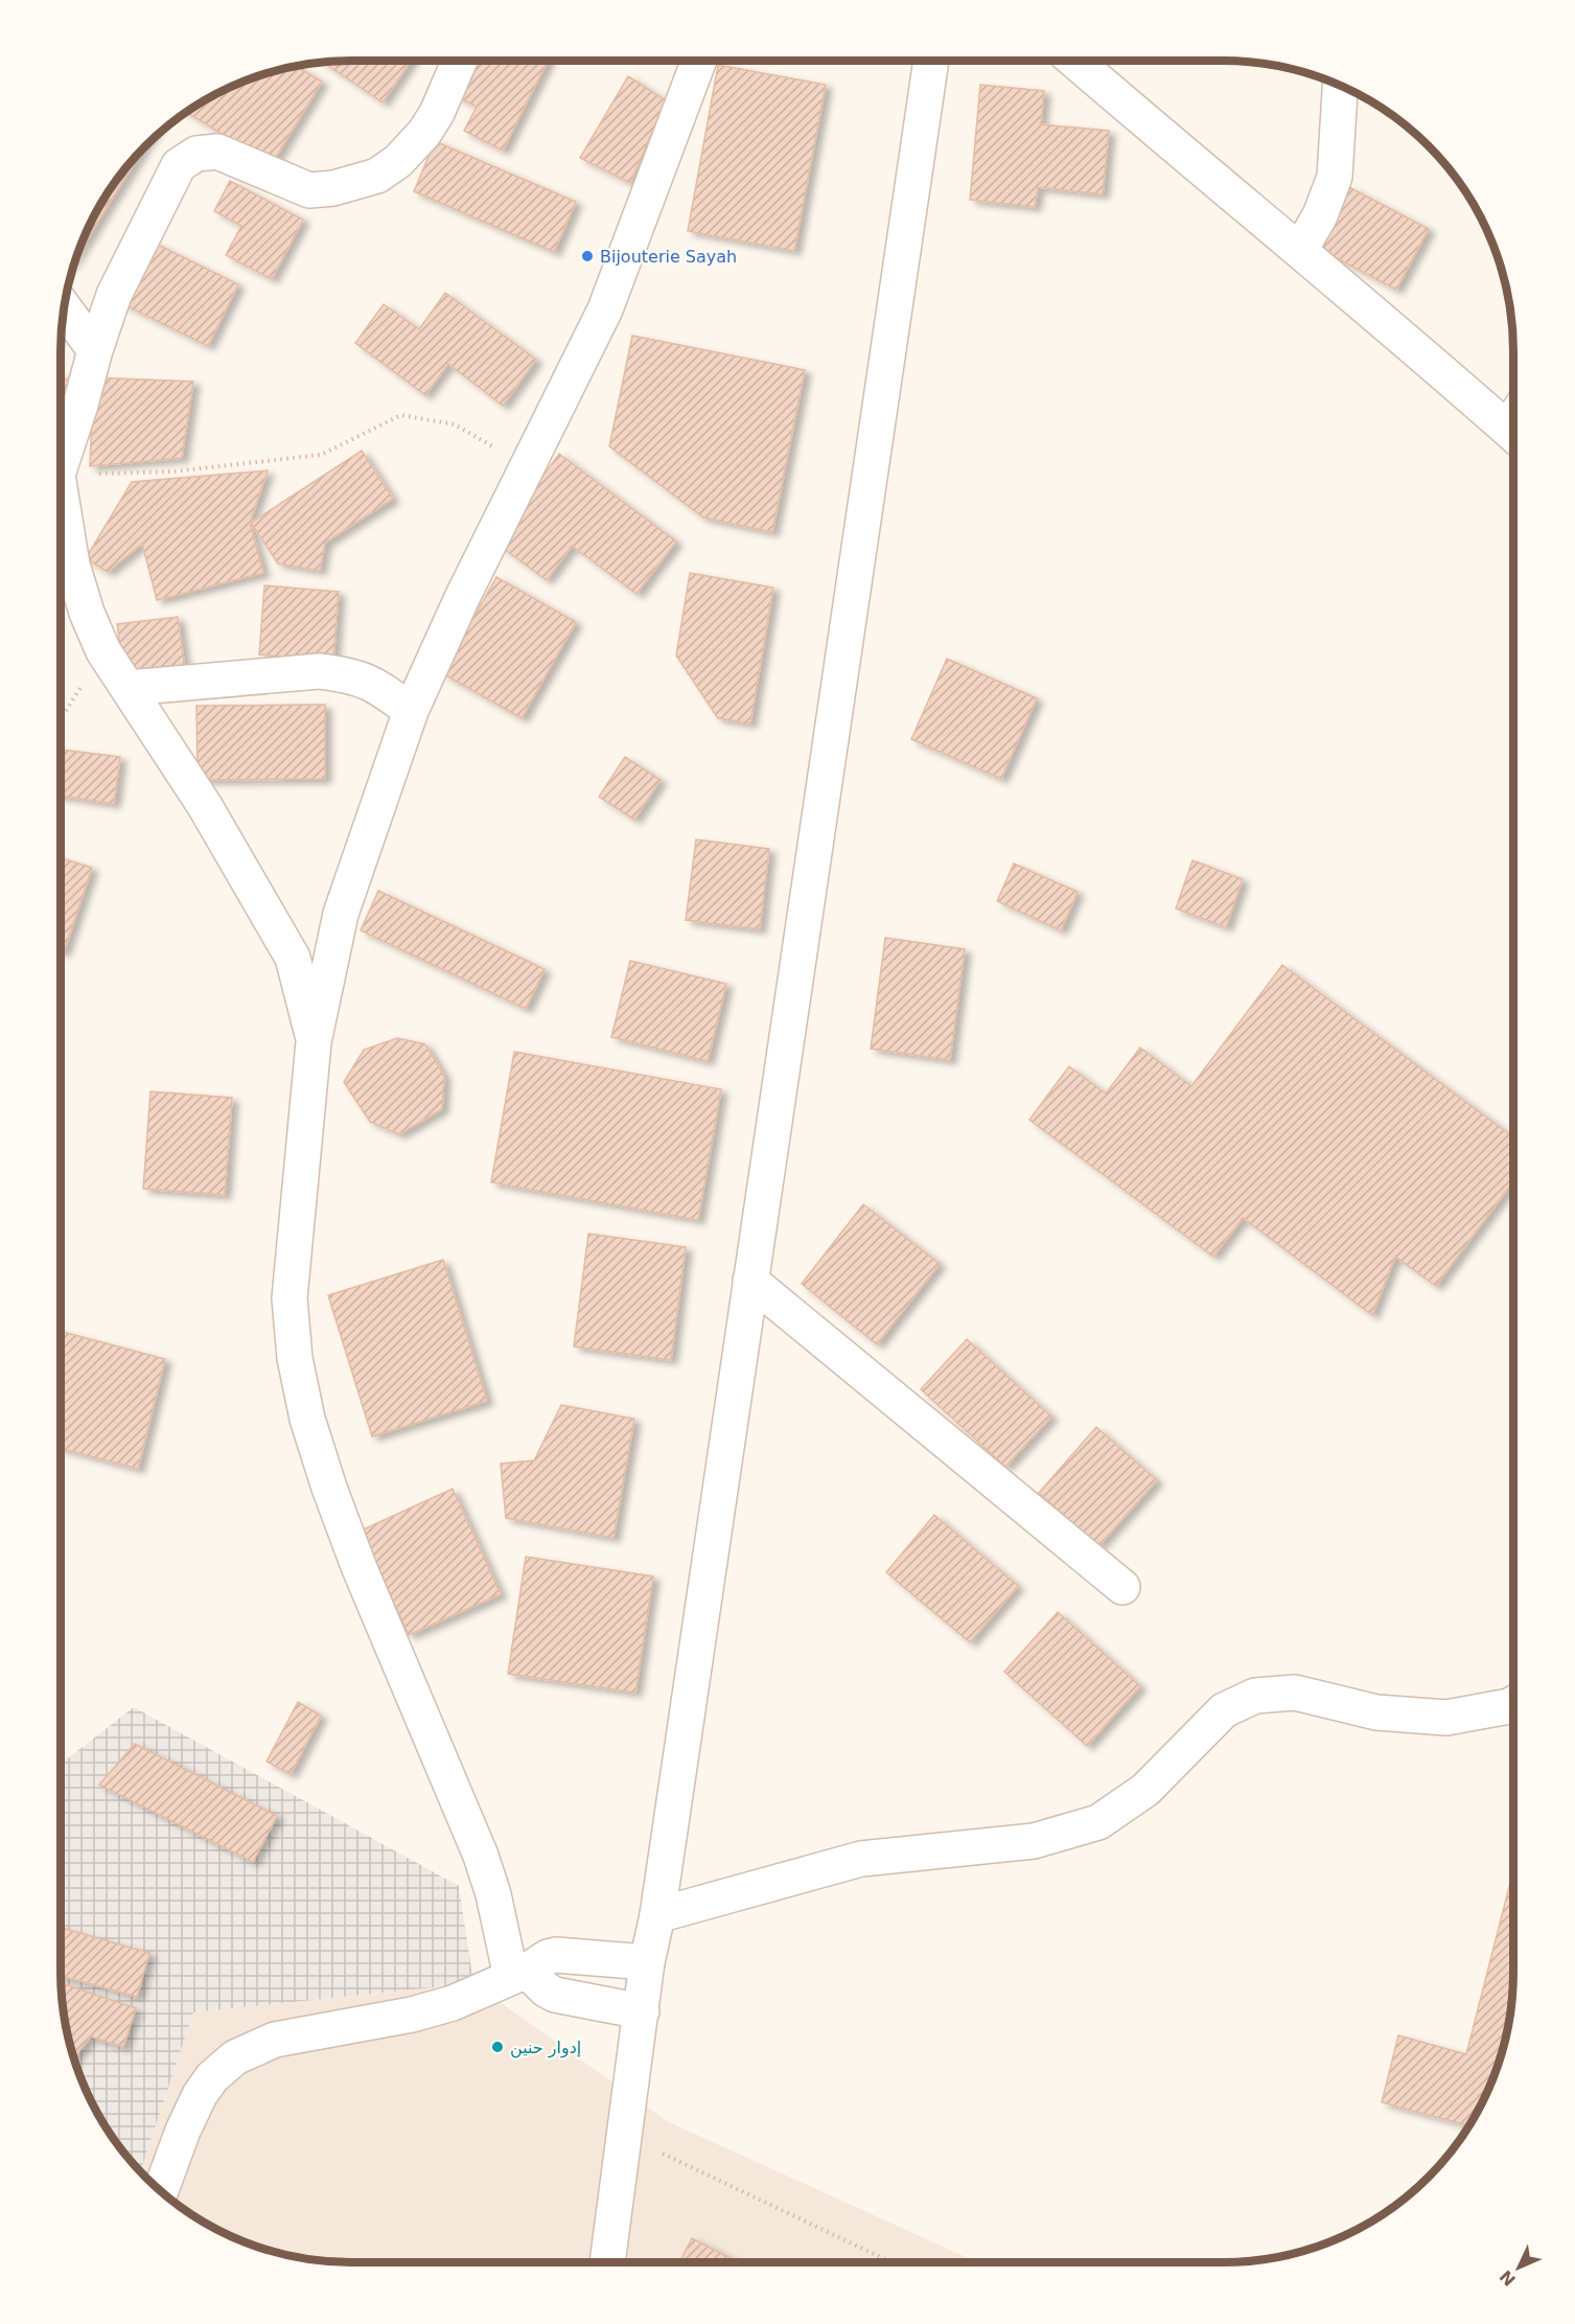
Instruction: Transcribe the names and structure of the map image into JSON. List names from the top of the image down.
{
  "places": ["Bijouterie Sayah", "إدوار حنين"],
  "north": "bottom left"
}
